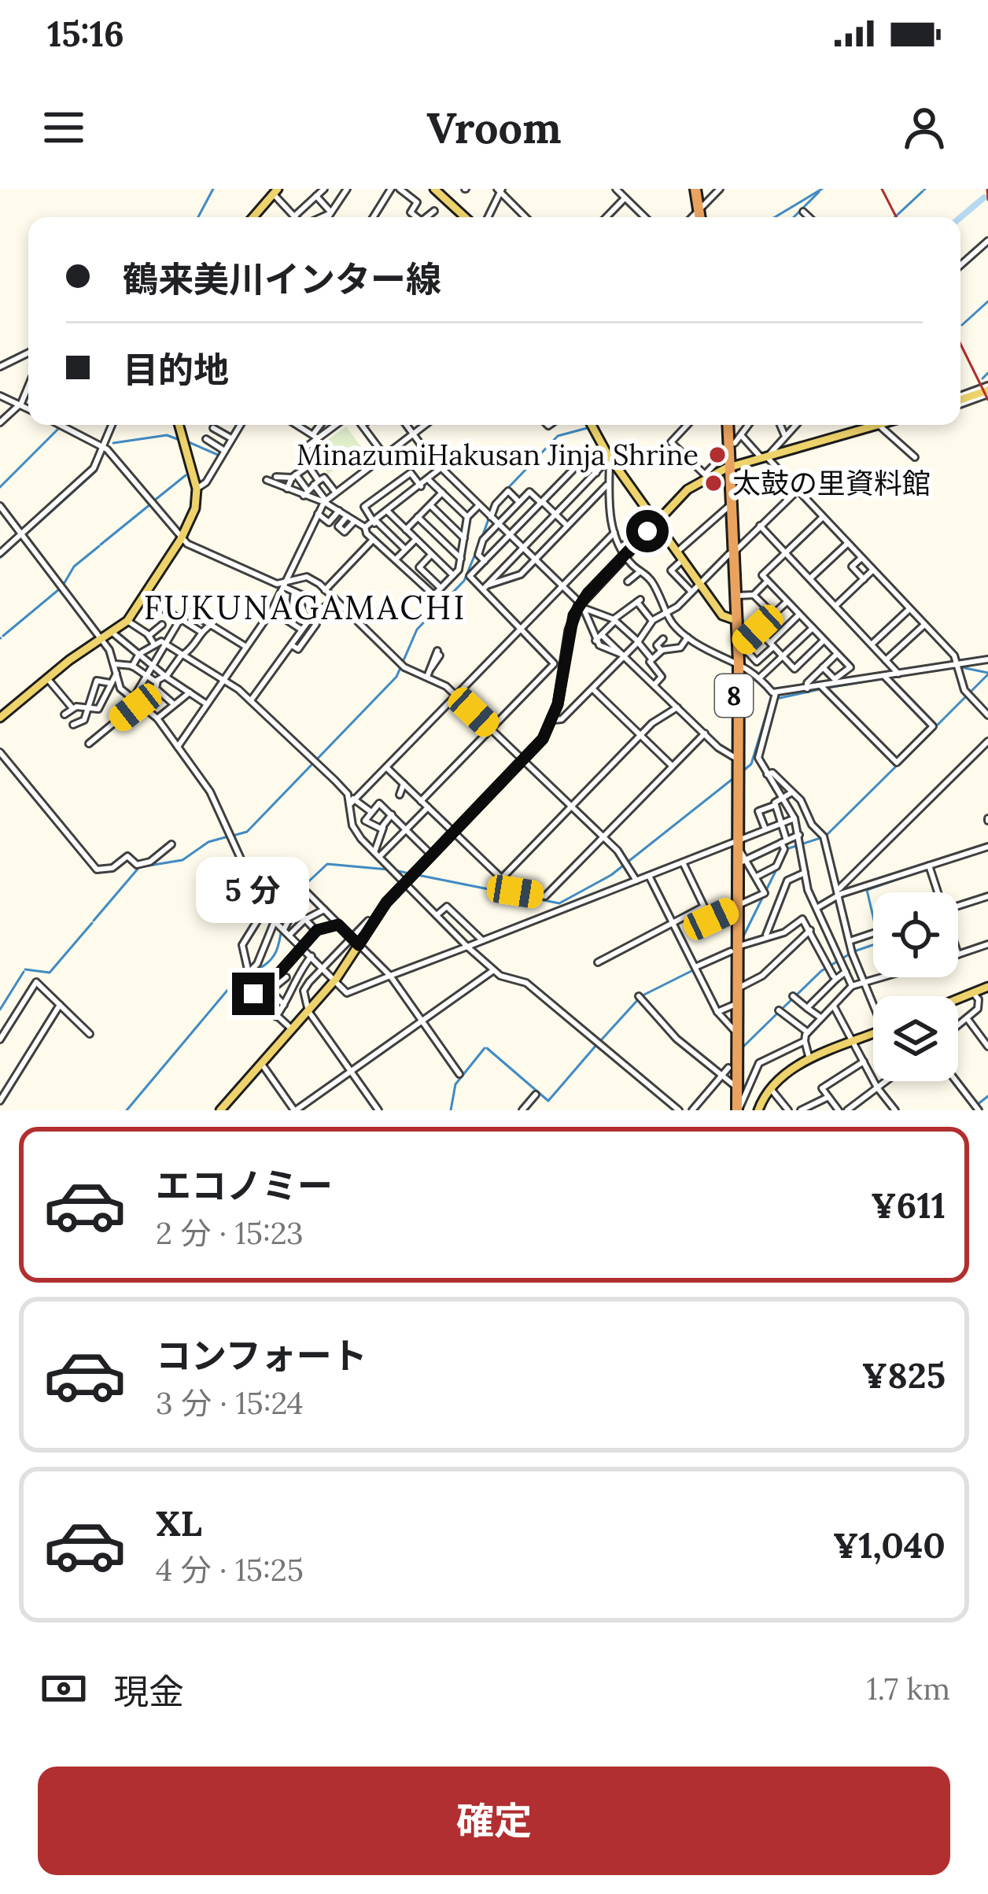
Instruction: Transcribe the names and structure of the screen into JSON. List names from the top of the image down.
{
  "streets": {
    "highway": ["8"]
  },
  "districts": ["FUKUNAGAMACHI"],
  "places": ["MinazumiHakusan Jinja Shrine", "太鼓の里資料館"],
  "page": {
    "status": "15:16",
    "header": "Vroom",
    "banner": ["鶴来美川インター線", "目的地"],
    "bubble": "5 分",
    "list": [
      {
        "name": "エコノミー",
        "note": "2 分 · 15:23",
        "value": "¥611"
      },
      {
        "name": "コンフォート",
        "note": "3 分 · 15:24",
        "value": "¥825"
      },
      {
        "name": "XL",
        "note": "4 分 · 15:25",
        "value": "¥1,040"
      }
    ],
    "pay": ["現金", "1.7 km"],
    "buttons": "確定"
  }
}
